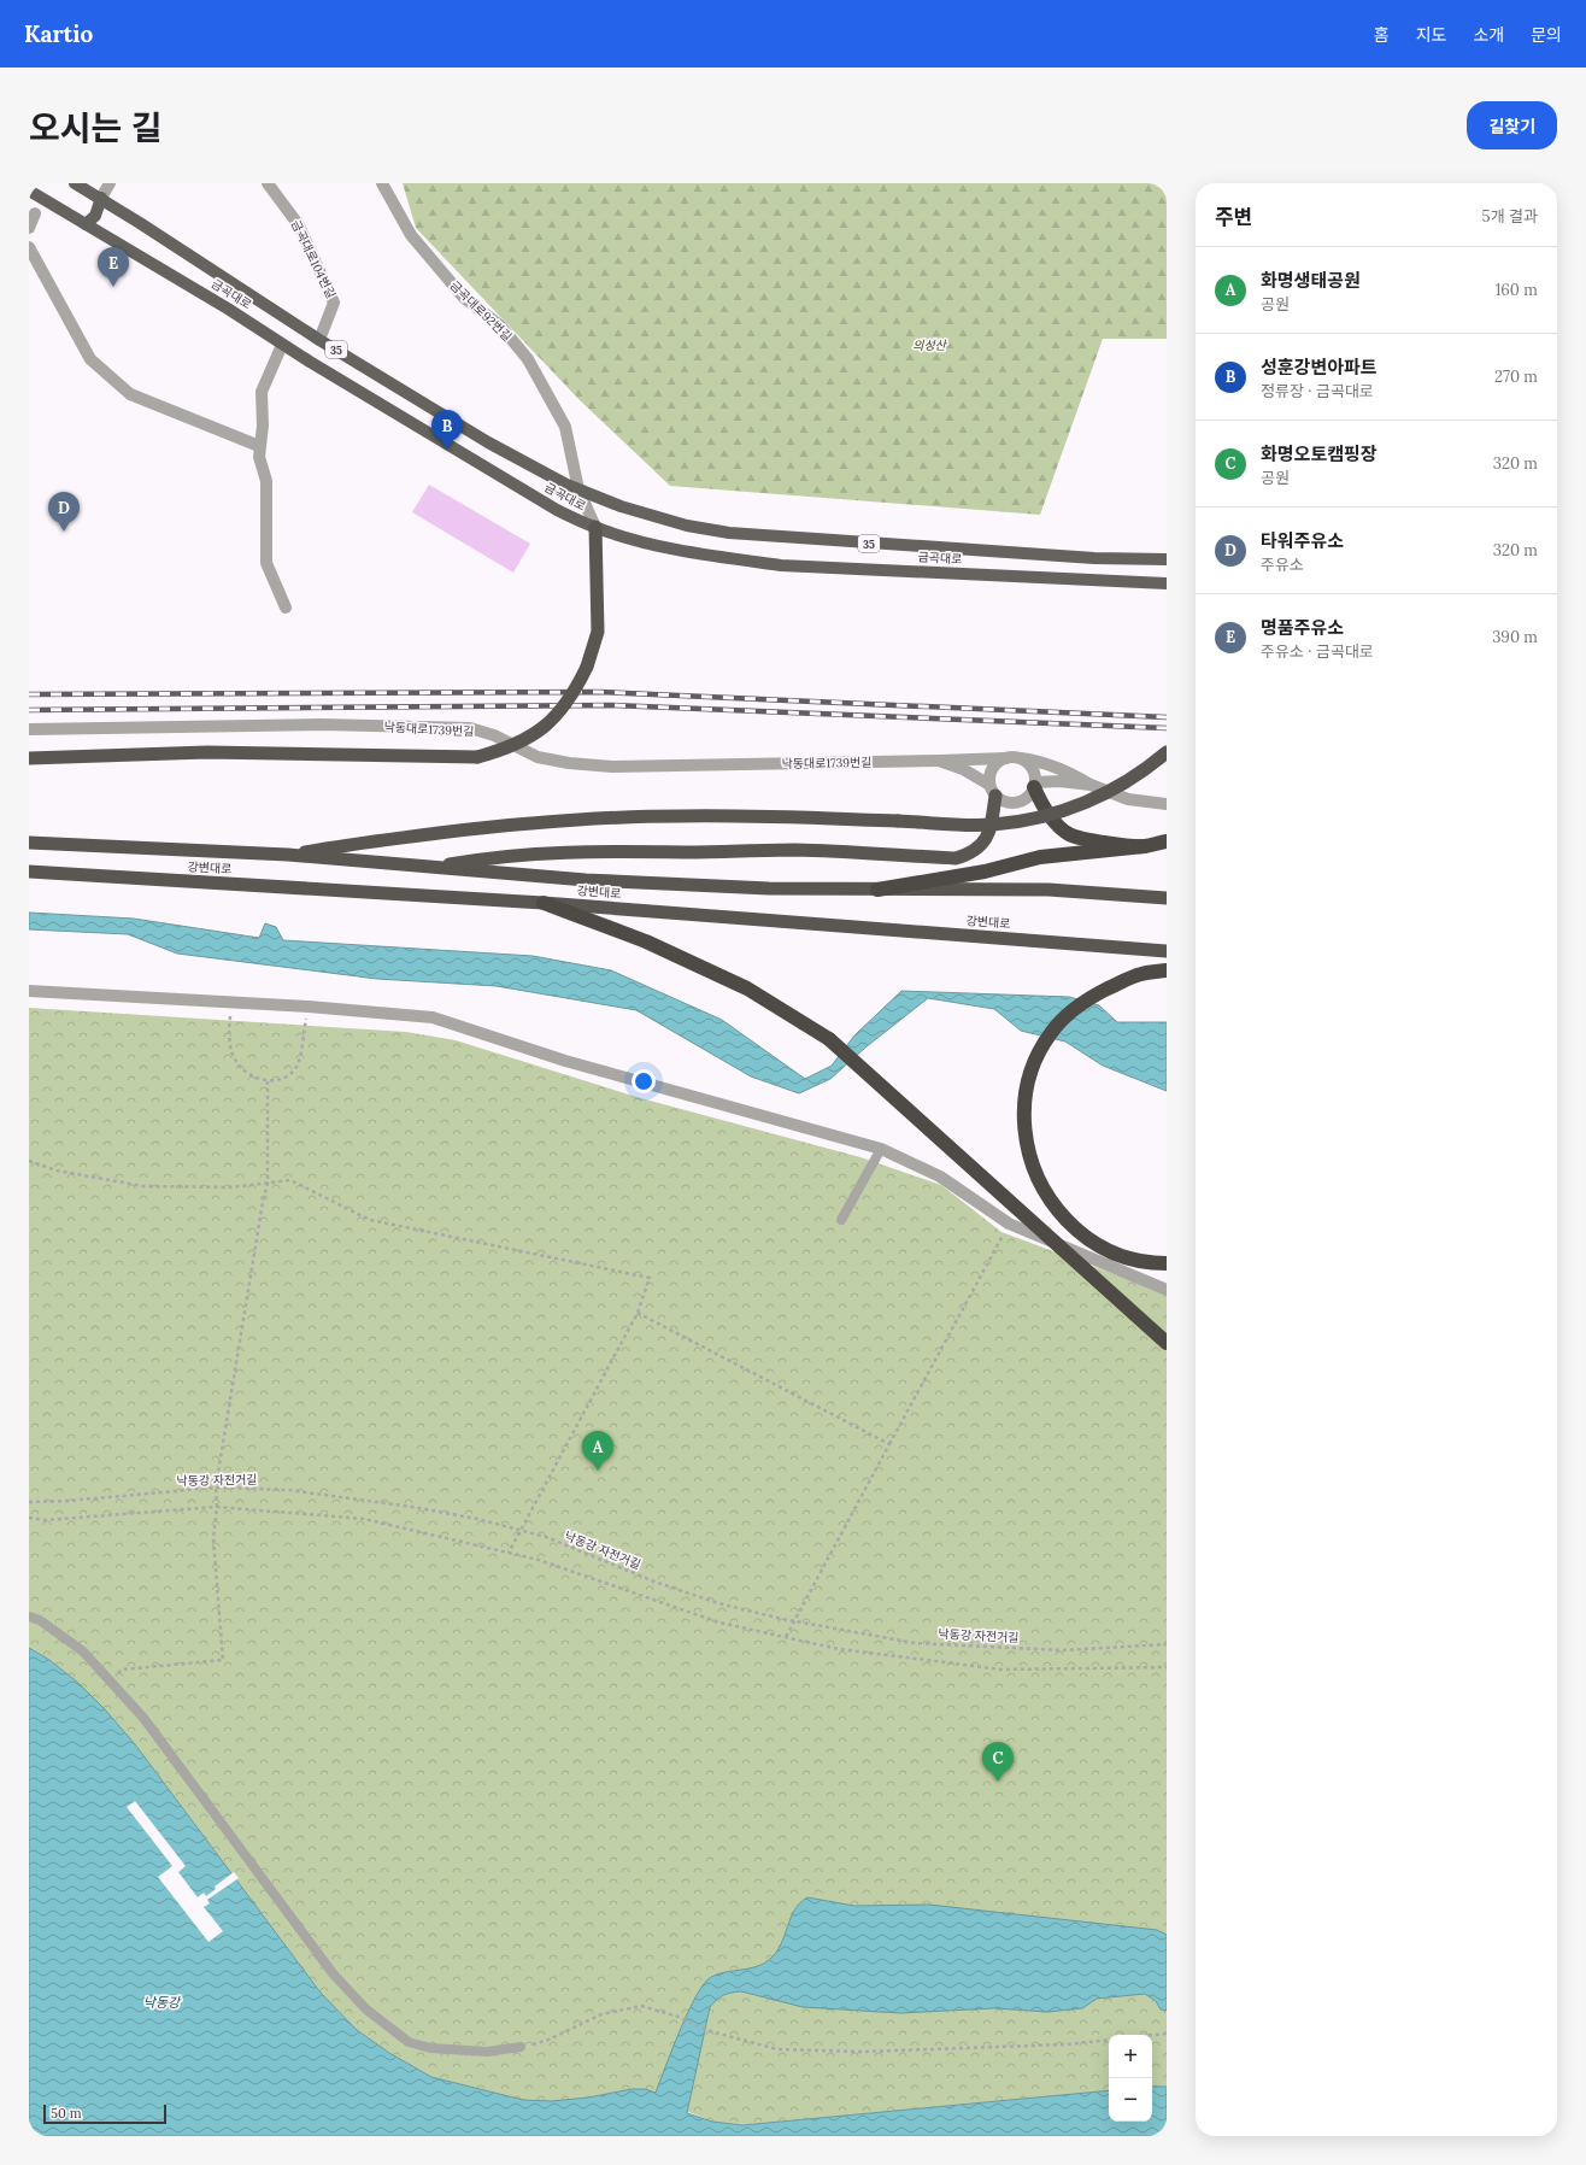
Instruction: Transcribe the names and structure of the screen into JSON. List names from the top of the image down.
{
  "streets": {
    "highway": ["강변대로"],
    "main road": ["금곡대로", "35"],
    "street": ["금곡대로104번길", "금곡대로92번길", "낙동대로1739번길"],
    "path": ["낙동강 자전거길"]
  },
  "crossings": [
    ["금곡대로104번길", "금곡대로"],
    ["금곡대로", "금곡대로92번길"]
  ],
  "water": ["낙동강"],
  "parks": ["의성산"],
  "scale_bar": "50 m",
  "page": {
    "header": "Kartio",
    "nav": [
      "홈",
      "지도",
      "소개",
      "문의"
    ],
    "title": "오시는 길",
    "buttons": "길찾기",
    "heading": ["주변", "5개 결과"],
    "list": [
      {
        "mark": "A",
        "name": "화명생태공원",
        "note": "공원",
        "value": "160 m"
      },
      {
        "mark": "B",
        "name": "성훈강변아파트",
        "note": "정류장 · 금곡대로",
        "value": "270 m"
      },
      {
        "mark": "C",
        "name": "화명오토캠핑장",
        "note": "공원",
        "value": "320 m"
      },
      {
        "mark": "D",
        "name": "타워주유소",
        "note": "주유소",
        "value": "320 m"
      },
      {
        "mark": "E",
        "name": "명품주유소",
        "note": "주유소 · 금곡대로",
        "value": "390 m"
      }
    ],
    "pins": [
      "E",
      "B",
      "D",
      "A",
      "C"
    ],
    "map_buttons": ["+", "−"],
    "scale": "50 m"
  }
}
